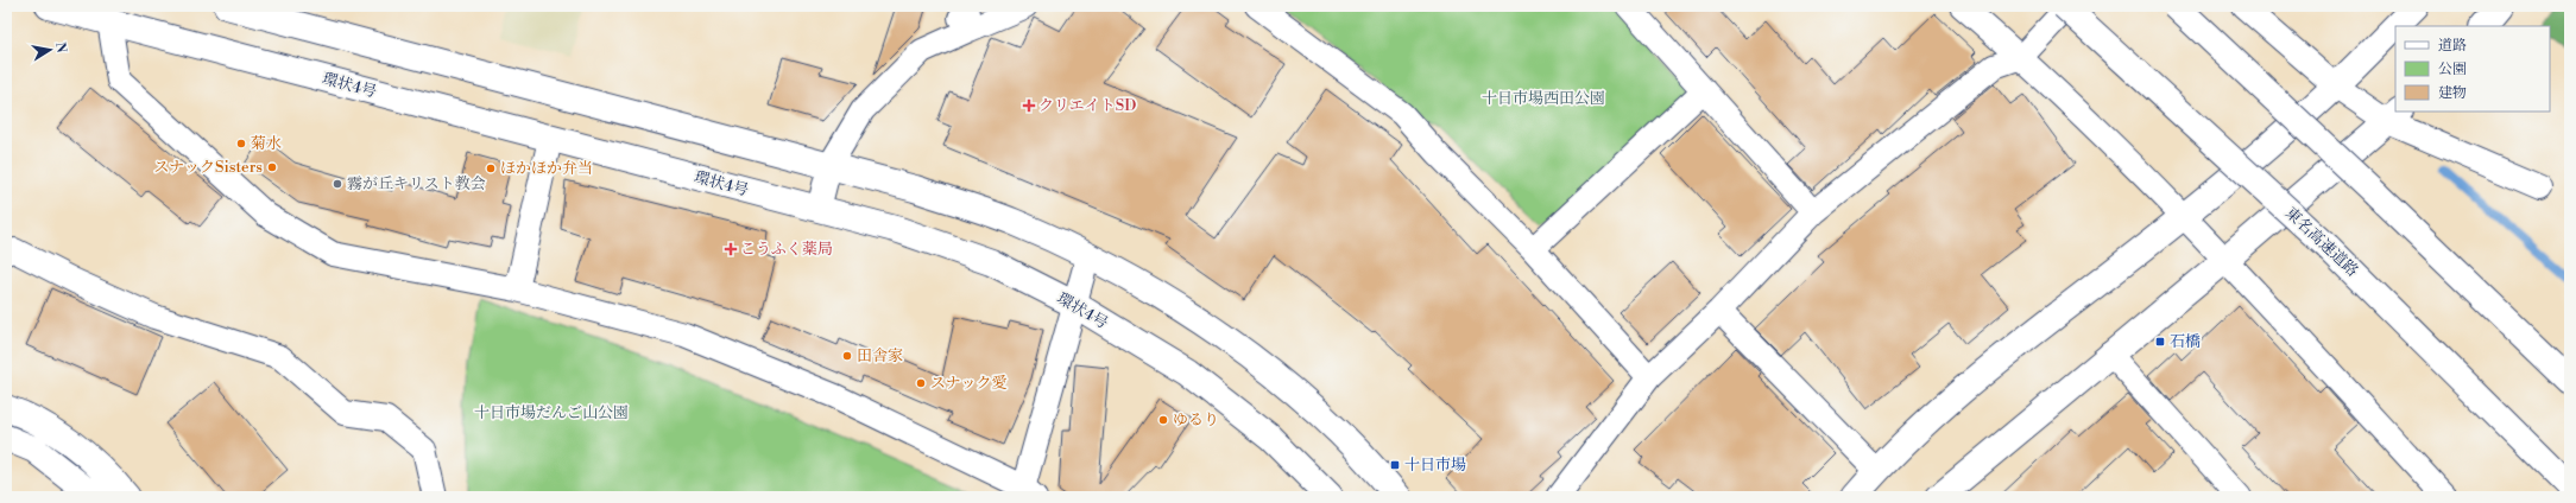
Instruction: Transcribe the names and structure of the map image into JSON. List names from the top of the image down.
{
  "streets": {
    "main road": ["環状4号", "東名高速道路"]
  },
  "parks": ["十日市場西田公園", "十日市場だんご山公園"],
  "places": {
    "health": ["クリエイトSD", "こうふく薬局"],
    "other": [
      "菊水",
      "スナックSisters",
      "ほかほか弁当",
      "霧が丘キリスト教会",
      "田舎家",
      "スナック愛",
      "ゆるり"
    ],
    "transit": ["石橋", "十日市場"]
  },
  "legend": ["道路", "公園", "建物"],
  "north": "right"
}
